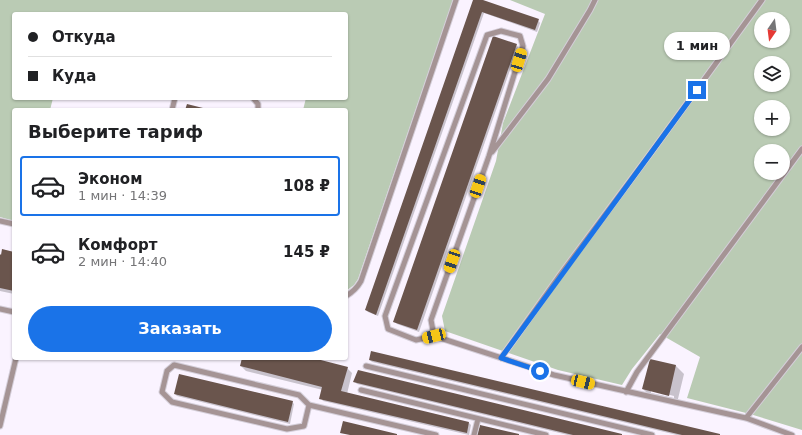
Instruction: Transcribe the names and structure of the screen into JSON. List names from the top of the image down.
{
  "north": "bottom",
  "page": {
    "map_buttons": ["+", "−"],
    "banner": ["Откуда", "Куда"],
    "bubble": "1 мин",
    "heading": "Выберите тариф",
    "list": [
      {
        "name": "Эконом",
        "note": "1 мин · 14:39",
        "value": "108 ₽"
      },
      {
        "name": "Комфорт",
        "note": "2 мин · 14:40",
        "value": "145 ₽"
      }
    ],
    "buttons": "Заказать"
  }
}
